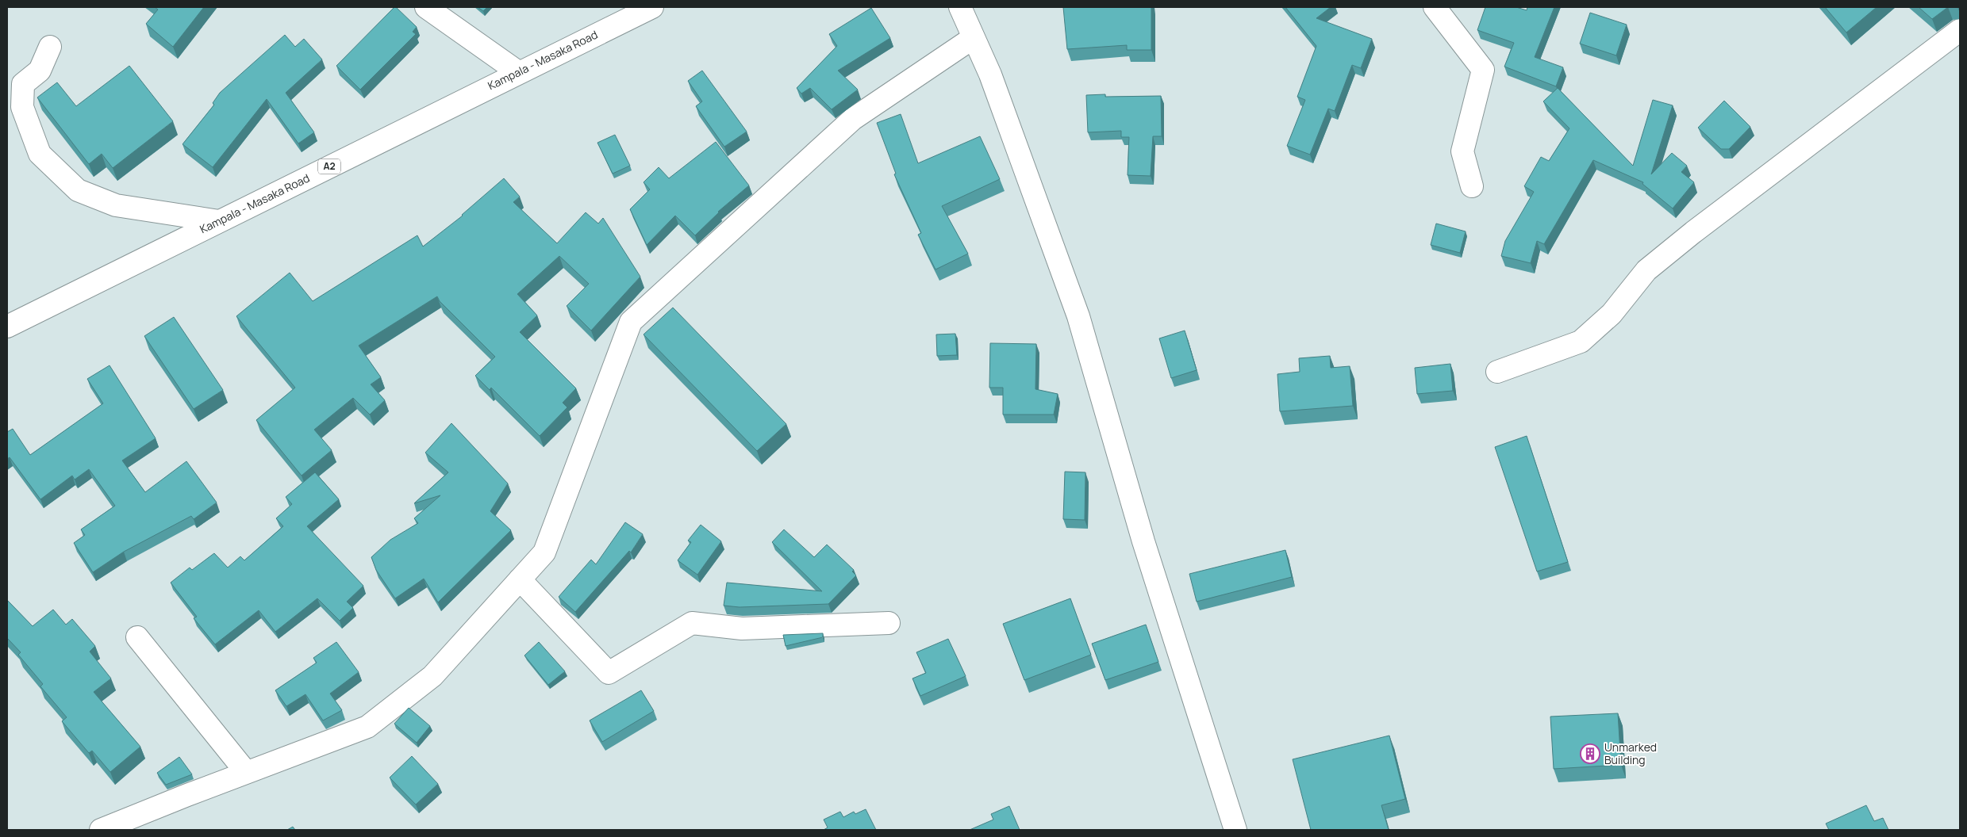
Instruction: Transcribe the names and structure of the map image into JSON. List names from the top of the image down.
{
  "streets": {
    "street": ["Kampala - Masaka Road", "A2"]
  },
  "places": {
    "building": ["Unmarked Building"]
  }
}
